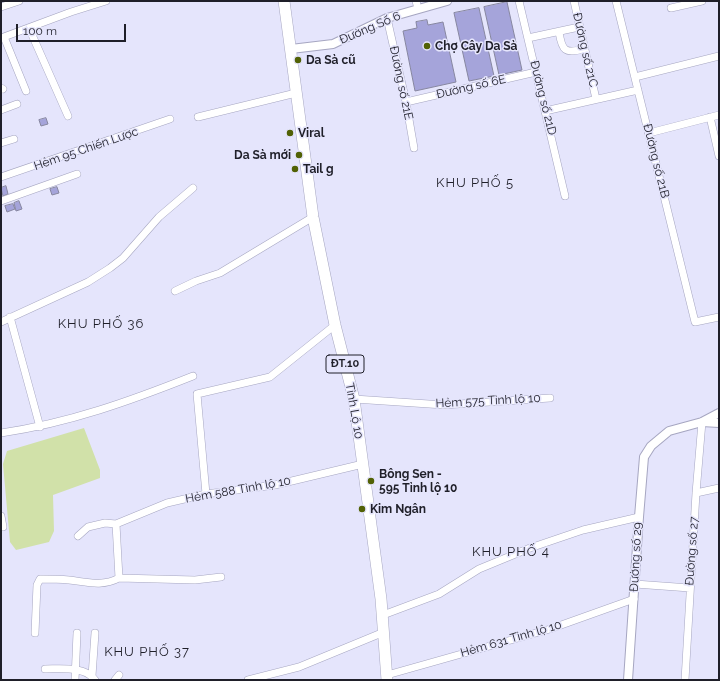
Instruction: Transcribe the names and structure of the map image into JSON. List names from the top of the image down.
{
  "streets": {
    "main road": ["ĐT.10", "Tỉnh Lộ 10"],
    "street": [
      "Đường Số 6",
      "Đường số 21C",
      "Đường số 21E",
      "Đường số 6E",
      "Đường số 21D",
      "Hẻm 95 Chiến Lược",
      "Đường số 21B",
      "Hẻm 575 Tỉnh lộ 10",
      "Hẻm 588 Tỉnh lộ 10",
      "Đường số 27",
      "Đường số 29",
      "Hẻm 631 Tỉnh lộ 10"
    ]
  },
  "crossings": [
    ["Đường Số 6", "Đường số 21E"],
    ["Đường Số 6", "ĐT.10"],
    ["Đường Số 6", "Tỉnh Lộ 10"],
    ["Đường số 21E", "Đường số 6E"],
    ["Đường số 6E", "Đường số 21D"],
    ["ĐT.10", "Tỉnh Lộ 10"],
    ["Hẻm 575 Tỉnh lộ 10", "Tỉnh Lộ 10"],
    ["Tỉnh Lộ 10", "Hẻm 588 Tỉnh lộ 10"],
    ["Tỉnh Lộ 10", "Hẻm 631 Tỉnh lộ 10"],
    ["Đường số 27", "Đường số 29"],
    ["Đường số 29", "Hẻm 631 Tỉnh lộ 10"]
  ],
  "districts": [
    "KHU PHỐ 5",
    "KHU PHỐ 36",
    "KHU PHỐ 4",
    "KHU PHỐ 37"
  ],
  "places": [
    "Chợ Cây Da Sà",
    "Da Sà cũ",
    "Viral",
    "Da Sà mới",
    "Tail g",
    "Bông Sen - 595 Tỉnh lộ 10",
    "Kim Ngân"
  ],
  "scale_bar": "100 m"
}
